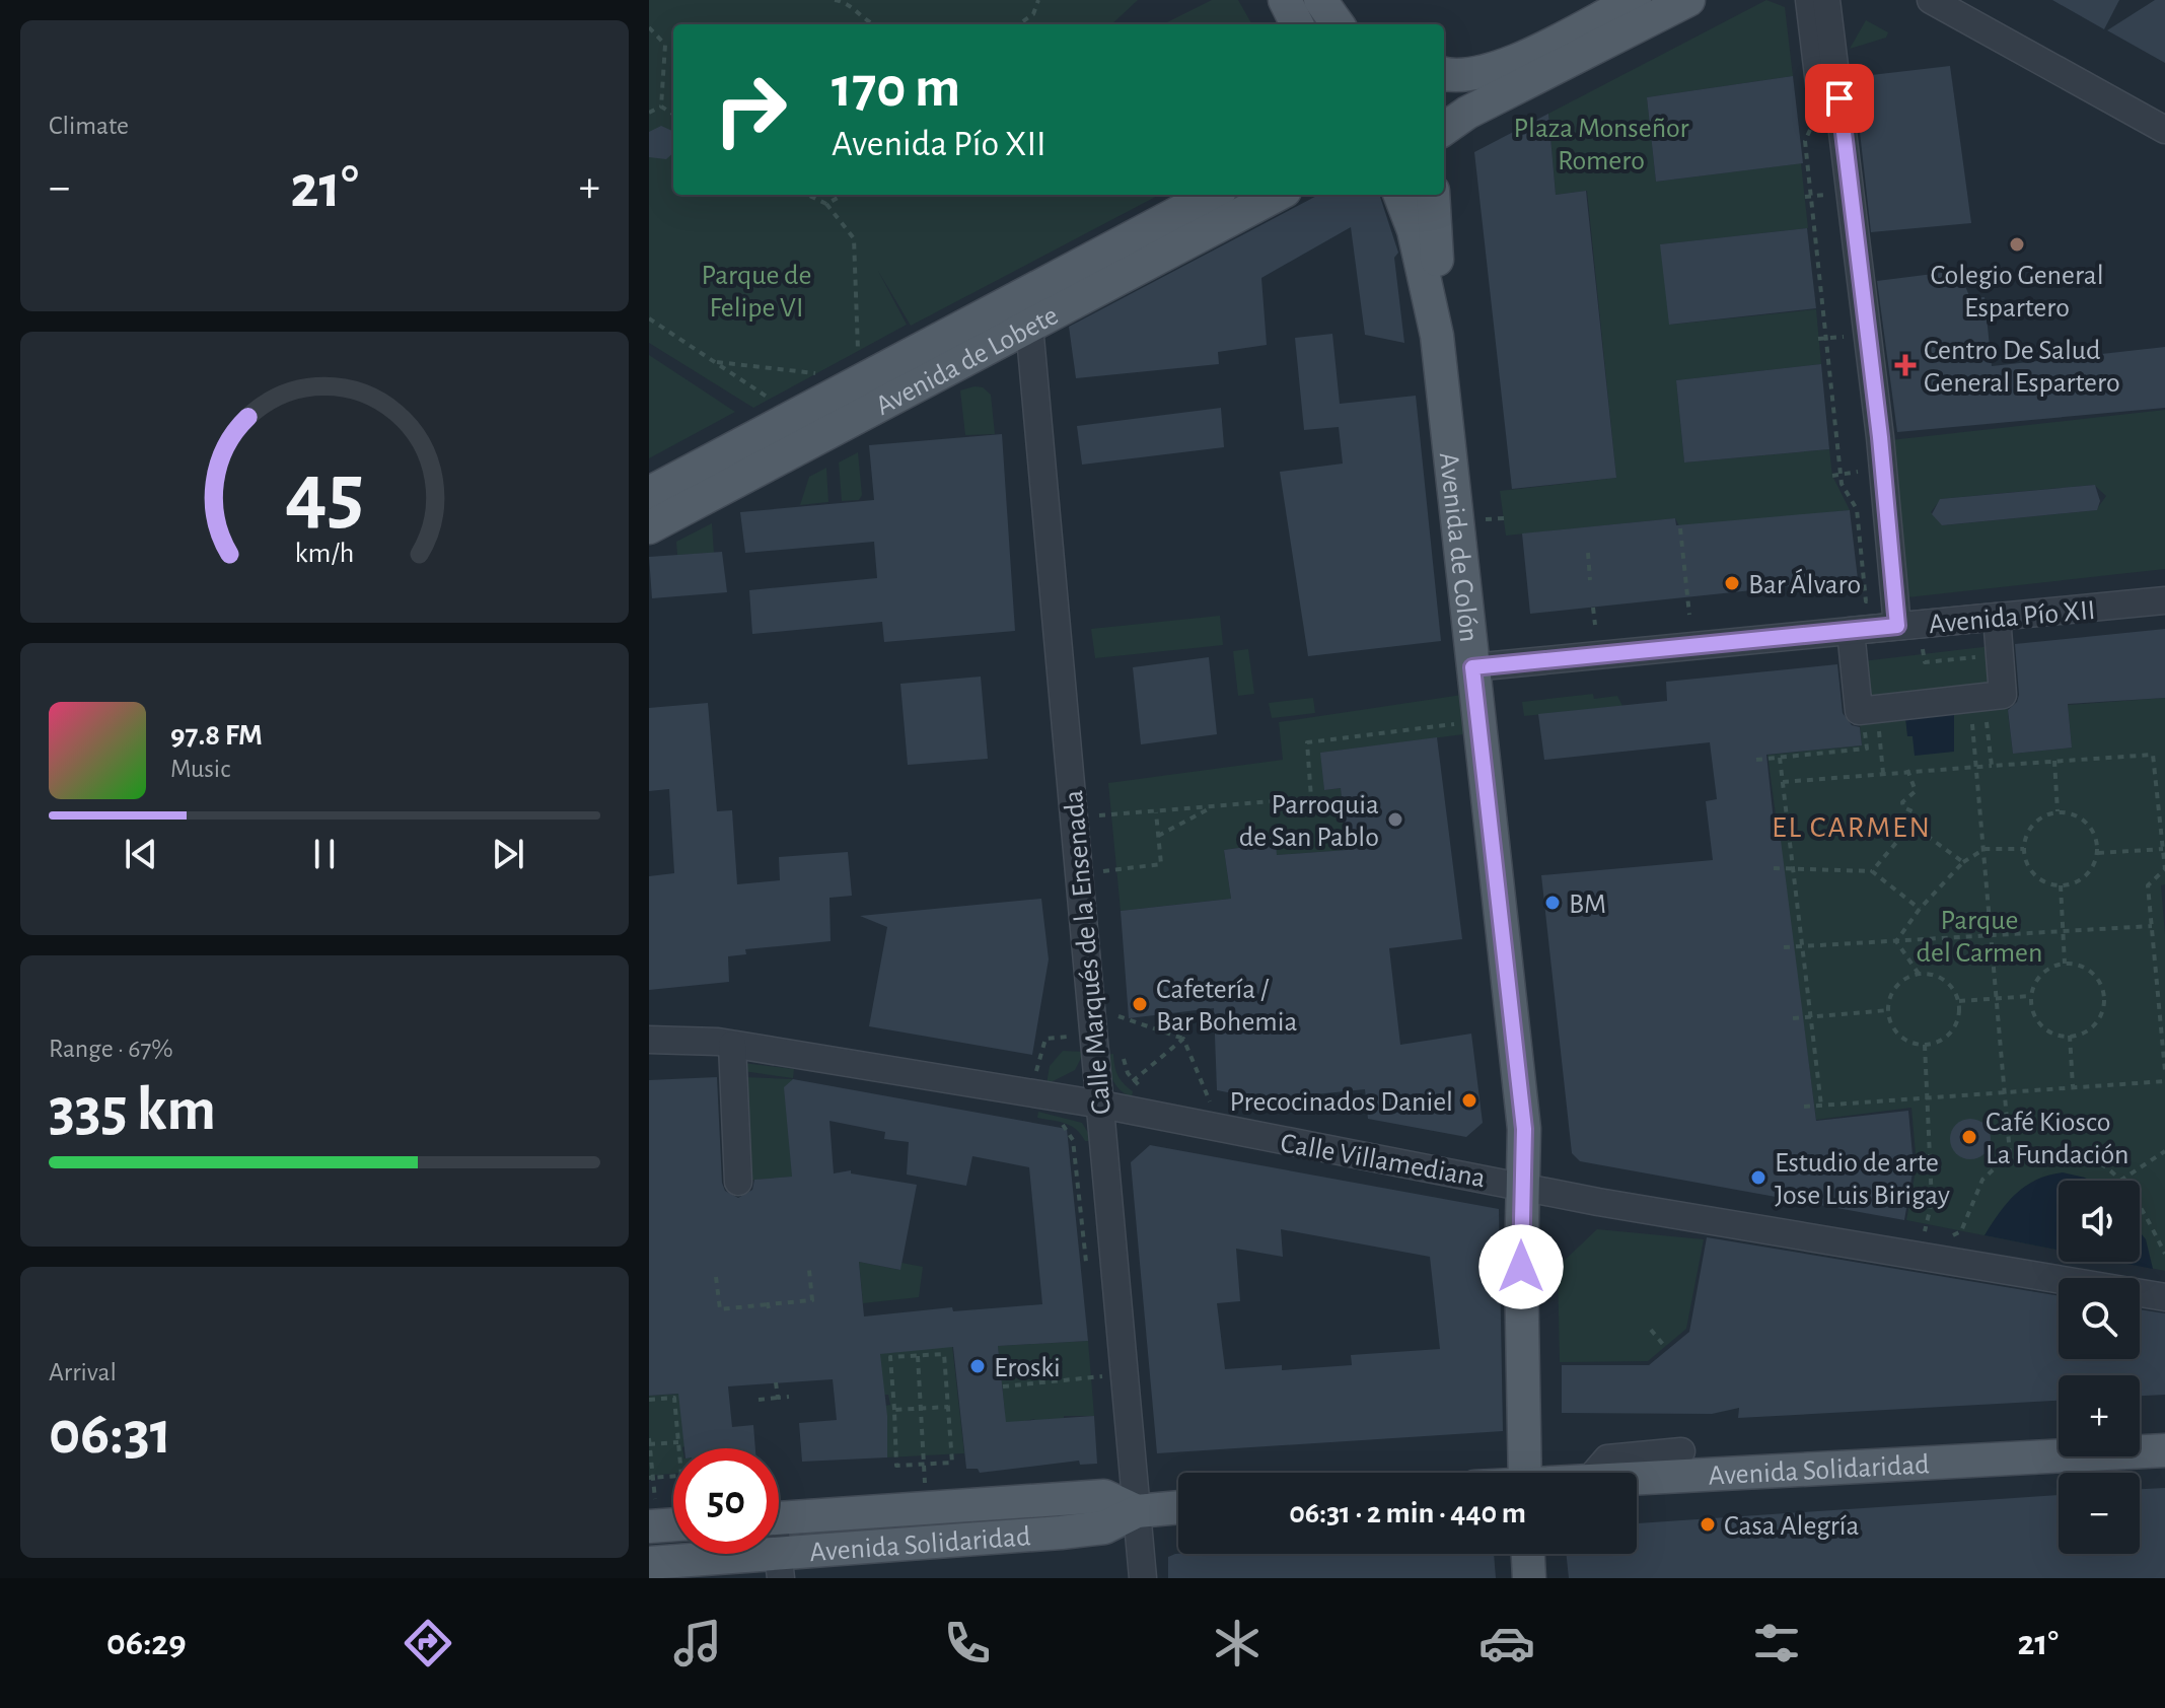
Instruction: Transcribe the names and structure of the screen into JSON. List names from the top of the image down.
{
  "streets": {
    "main road": ["Avenida de Lobete", "Avenida de Colón", "Avenida Solidaridad"],
    "street": ["Avenida Pío XII", "Calle Marqués de la Ensenada", "Calle Villamediana"]
  },
  "crossings": [
    ["Avenida de Lobete", "Calle Marqués de la Ensenada"],
    ["Avenida de Colón", "Avenida Pío XII"],
    ["Avenida de Colón", "Calle Villamediana"],
    ["Calle Marqués de la Ensenada", "Calle Villamediana"],
    ["Calle Marqués de la Ensenada", "Avenida Solidaridad"]
  ],
  "districts": ["EL CARMEN"],
  "parks": ["Plaza Monseñor Romero", "Parque de Felipe VI", "Parque del Carmen"],
  "places": {
    "other": [
      "Colegio General Espartero",
      "Bar Álvaro",
      "Parroquia de San Pablo",
      "BM",
      "Cafetería / Bar Bohemia",
      "Precocinados Daniel",
      "Café Kiosco La Fundación",
      "Estudio de arte Jose Luis Birigay",
      "Eroski",
      "Casa Alegría"
    ],
    "health": ["Centro De Salud General Espartero"]
  },
  "page": {
    "tile": [
      "Climate",
      ["Range · 67%", "335 km"],
      ["Arrival", "06:31"]
    ],
    "turn": ["170 m", "Avenida Pío XII"],
    "heat": ["−", "21°", "+"],
    "song": ["97.8 FM", "Music"],
    "map_buttons": ["+", "−"],
    "limit": "50",
    "trip": "06:31 · 2 min · 440 m",
    "tabs": ["06:29", "21°"],
    "gauge": ["45", "km/h"]
  }
}
